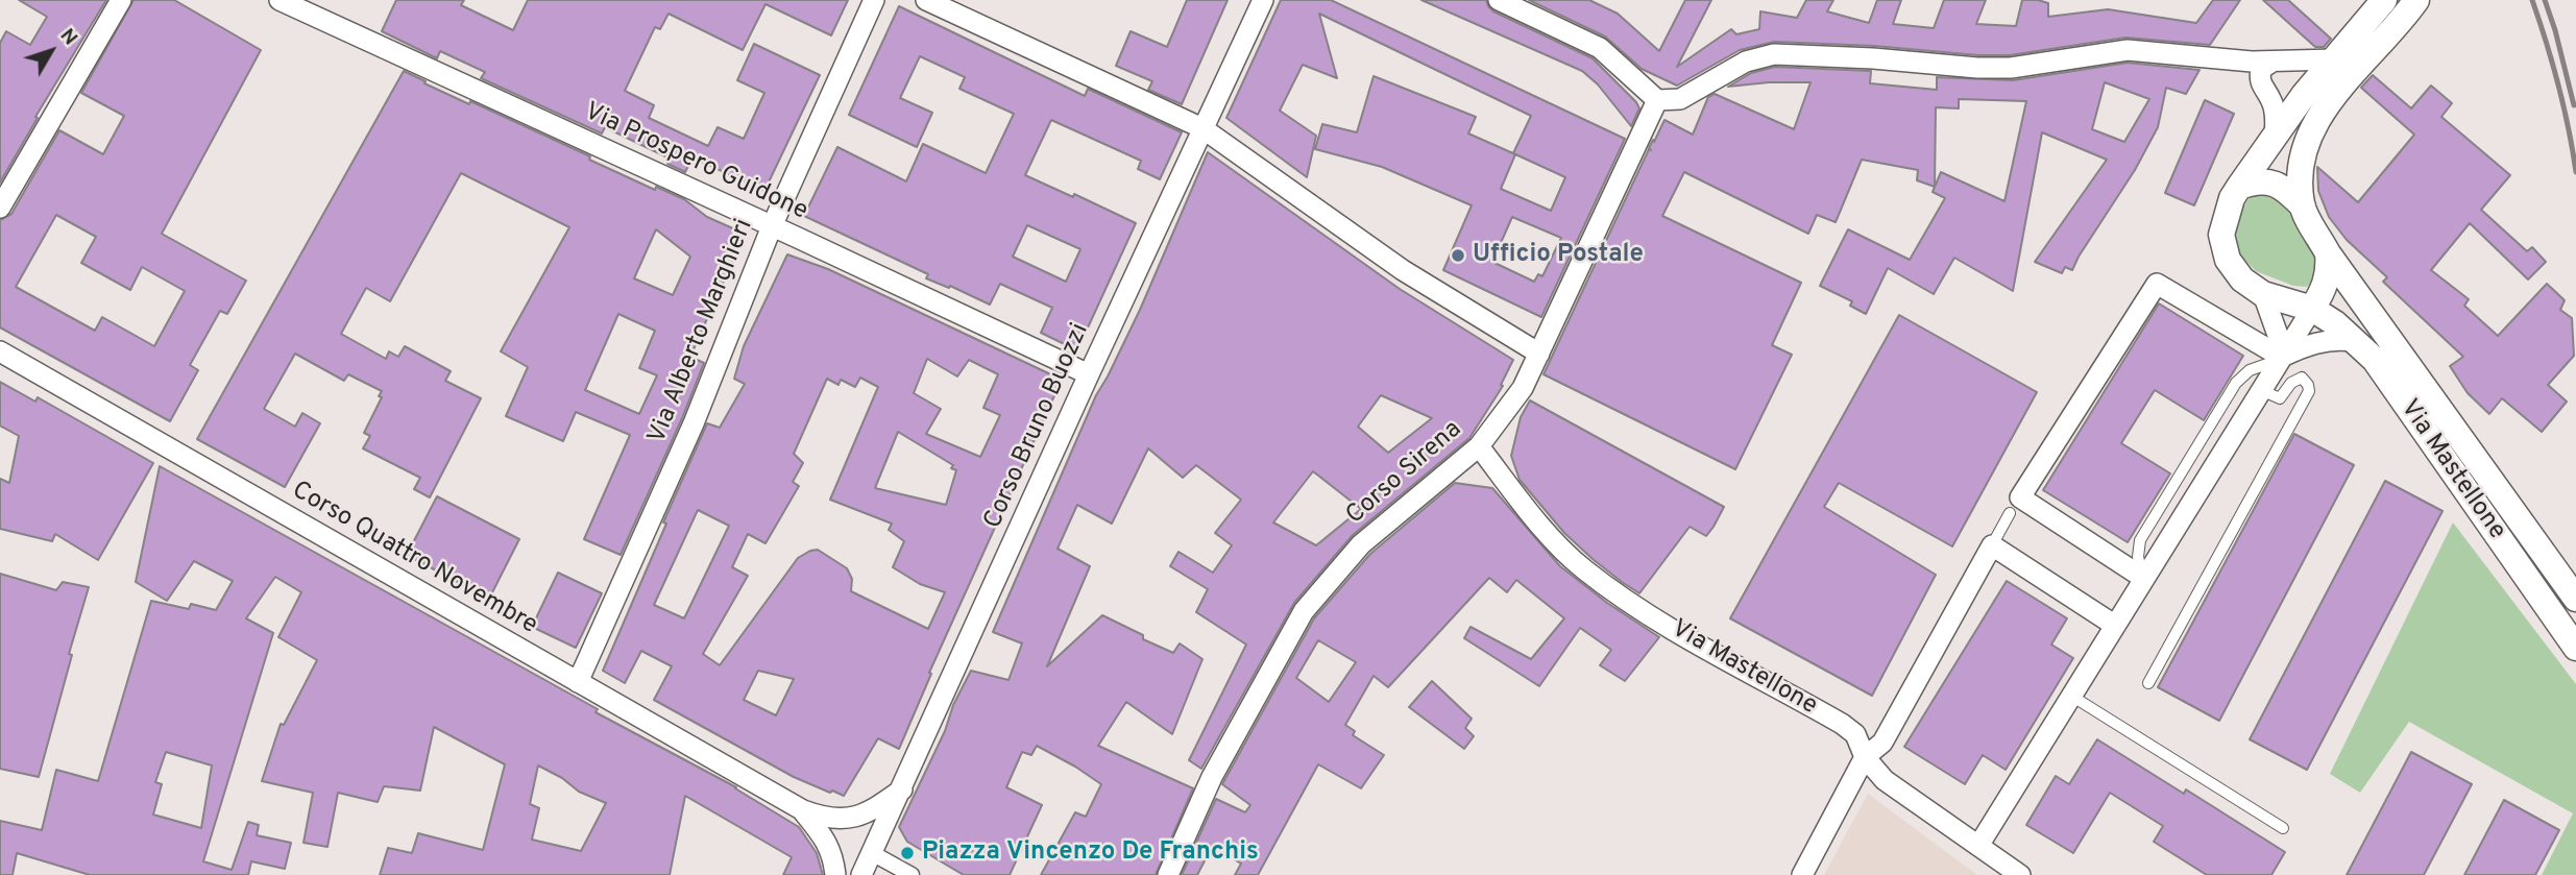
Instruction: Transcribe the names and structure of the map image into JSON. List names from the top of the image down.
{
  "streets": {
    "street": [
      "Via Prospero Guidone",
      "Via Alberto Marghieri",
      "Corso Bruno Buozzi",
      "Via Mastellone",
      "Corso Sirena",
      "Corso Quattro Novembre"
    ]
  },
  "crossings": [
    ["Via Prospero Guidone", "Via Alberto Marghieri"],
    ["Via Prospero Guidone", "Corso Bruno Buozzi"],
    ["Via Alberto Marghieri", "Corso Quattro Novembre"],
    ["Corso Bruno Buozzi", "Corso Quattro Novembre"],
    ["Via Mastellone", "Corso Sirena"]
  ],
  "places": ["Ufficio Postale", "Piazza Vincenzo De Franchis"],
  "north": "top right"
}
